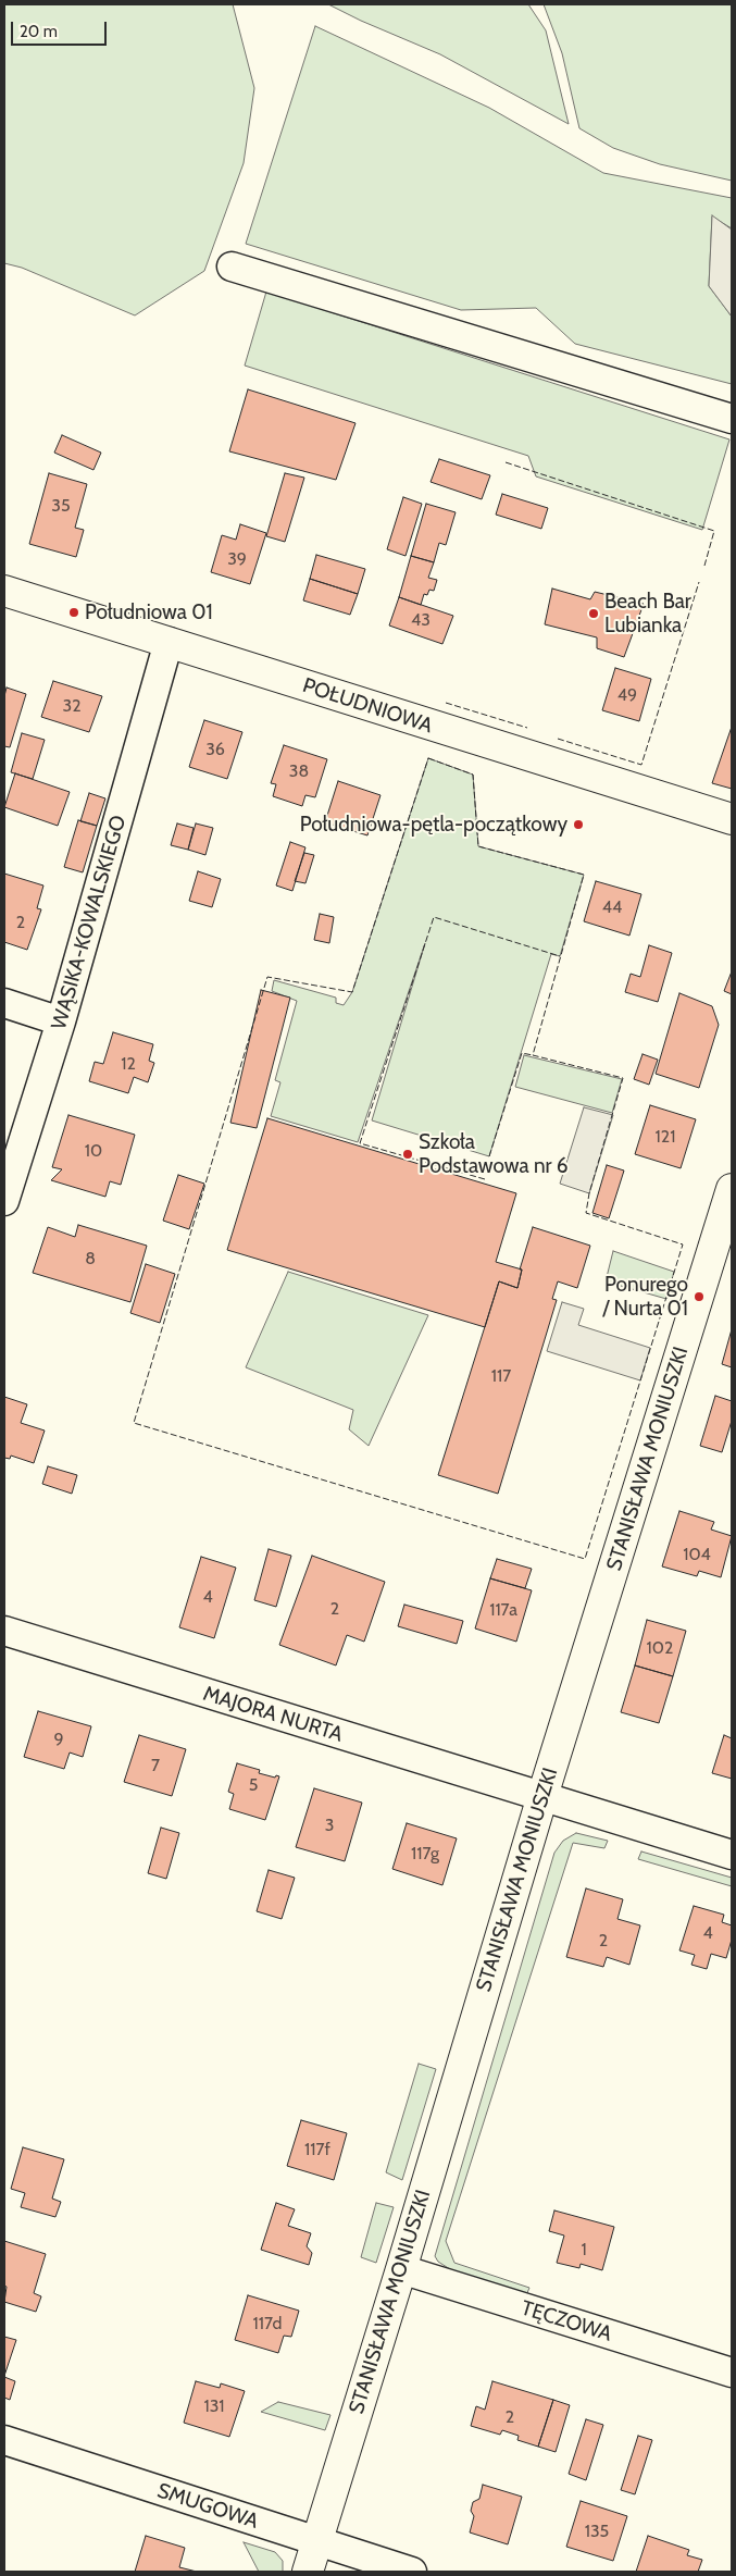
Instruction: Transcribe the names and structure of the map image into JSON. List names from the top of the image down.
{
  "streets": {
    "street": [
      "POŁUDNIOWA",
      "WĄSIKA-KOWALSKIEGO",
      "STANISŁAWA MONIUSZKI",
      "MAJORA NURTA",
      "TĘCZOWA",
      "SMUGOWA"
    ]
  },
  "crossings": [
    ["POŁUDNIOWA", "WĄSIKA-KOWALSKIEGO"],
    ["STANISŁAWA MONIUSZKI", "MAJORA NURTA"],
    ["STANISŁAWA MONIUSZKI", "TĘCZOWA"],
    ["STANISŁAWA MONIUSZKI", "SMUGOWA"]
  ],
  "places": [
    "Południowa 01",
    "Beach Bar Lubianka",
    "Południowa-pętla-początkowy",
    "Szkoła Podstawowa nr 6",
    "Ponurego / Nurta 01"
  ],
  "house_numbers": [
    "35",
    "39",
    "43",
    "49",
    "32",
    "36",
    "38",
    "44",
    "2",
    "12",
    "121",
    "10",
    "8",
    "117",
    "104",
    "4",
    "2",
    "117a",
    "102",
    "9",
    "7",
    "5",
    "3",
    "117g",
    "4",
    "2",
    "117f",
    "1",
    "117d",
    "131",
    "2",
    "135"
  ],
  "scale_bar": "20 m"
}
